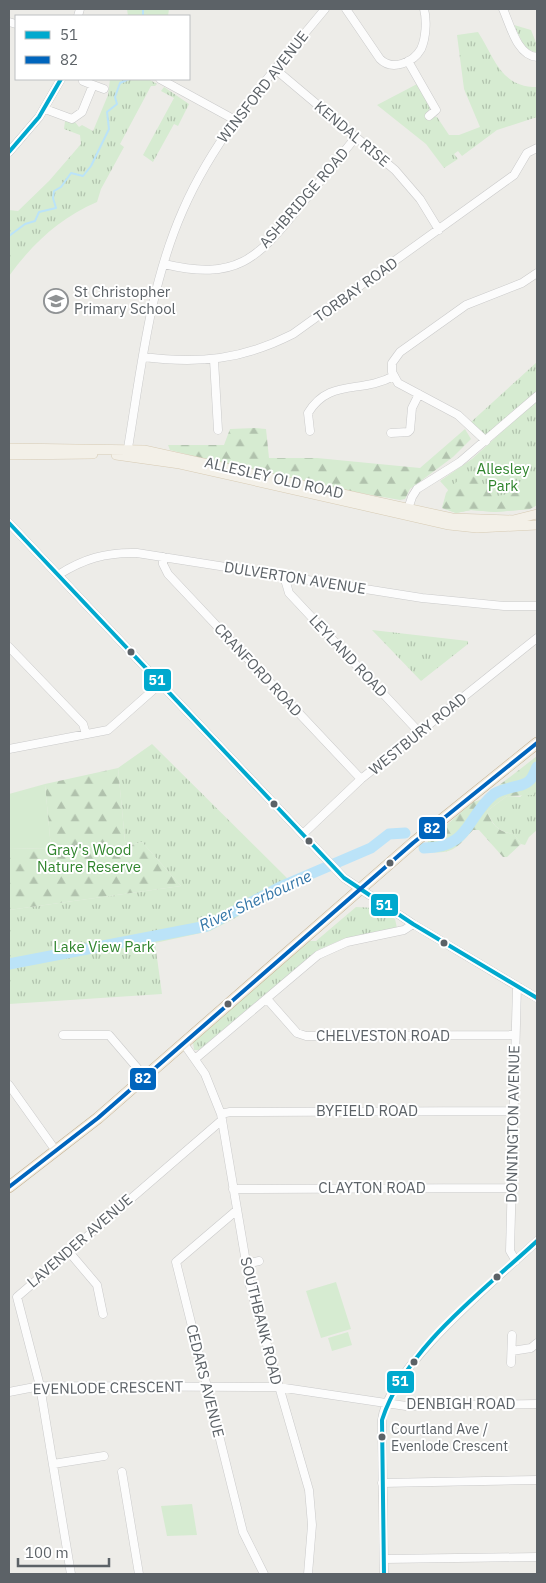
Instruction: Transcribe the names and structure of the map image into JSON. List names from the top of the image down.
{
  "streets": {
    "main road": ["ALLESLEY OLD ROAD"],
    "street": [
      "WINSFORD AVENUE",
      "KENDAL RISE",
      "ASHBRIDGE ROAD",
      "TORBAY ROAD",
      "DULVERTON AVENUE",
      "LEYLAND ROAD",
      "CRANFORD ROAD",
      "WESTBURY ROAD",
      "CHELVESTON ROAD",
      "BYFIELD ROAD",
      "DONNINGTON AVENUE",
      "CLAYTON ROAD",
      "LAVENDER AVENUE",
      "SOUTHBANK ROAD",
      "CEDARS AVENUE",
      "EVENLODE CRESCENT",
      "DENBIGH ROAD"
    ]
  },
  "crossings": [
    ["WINSFORD AVENUE", "KENDAL RISE"],
    ["WINSFORD AVENUE", "ASHBRIDGE ROAD"],
    ["WINSFORD AVENUE", "TORBAY ROAD"],
    ["WINSFORD AVENUE", "ALLESLEY OLD ROAD"],
    ["KENDAL RISE", "ASHBRIDGE ROAD"],
    ["KENDAL RISE", "TORBAY ROAD"],
    ["DULVERTON AVENUE", "LEYLAND ROAD"],
    ["DULVERTON AVENUE", "CRANFORD ROAD"],
    ["LEYLAND ROAD", "WESTBURY ROAD"],
    ["CRANFORD ROAD", "WESTBURY ROAD"],
    ["CHELVESTON ROAD", "DONNINGTON AVENUE"],
    ["BYFIELD ROAD", "DONNINGTON AVENUE"],
    ["BYFIELD ROAD", "LAVENDER AVENUE"],
    ["BYFIELD ROAD", "SOUTHBANK ROAD"],
    ["DONNINGTON AVENUE", "CLAYTON ROAD"],
    ["CLAYTON ROAD", "SOUTHBANK ROAD"],
    ["LAVENDER AVENUE", "SOUTHBANK ROAD"],
    ["LAVENDER AVENUE", "EVENLODE CRESCENT"],
    ["SOUTHBANK ROAD", "CEDARS AVENUE"],
    ["SOUTHBANK ROAD", "EVENLODE CRESCENT"],
    ["CEDARS AVENUE", "EVENLODE CRESCENT"],
    ["EVENLODE CRESCENT", "DENBIGH ROAD"]
  ],
  "water": ["River Sherbourne"],
  "parks": ["Allesley Park", "Gray's Wood Nature Reserve", "Lake View Park"],
  "places": {
    "school or university": ["St Christopher Primary School"],
    "other": ["Courtland Ave / Evenlode Crescent"]
  },
  "lines": ["transit line 51", "transit line 82"],
  "legend": ["51", "82"],
  "scale_bar": "100 m"
}
